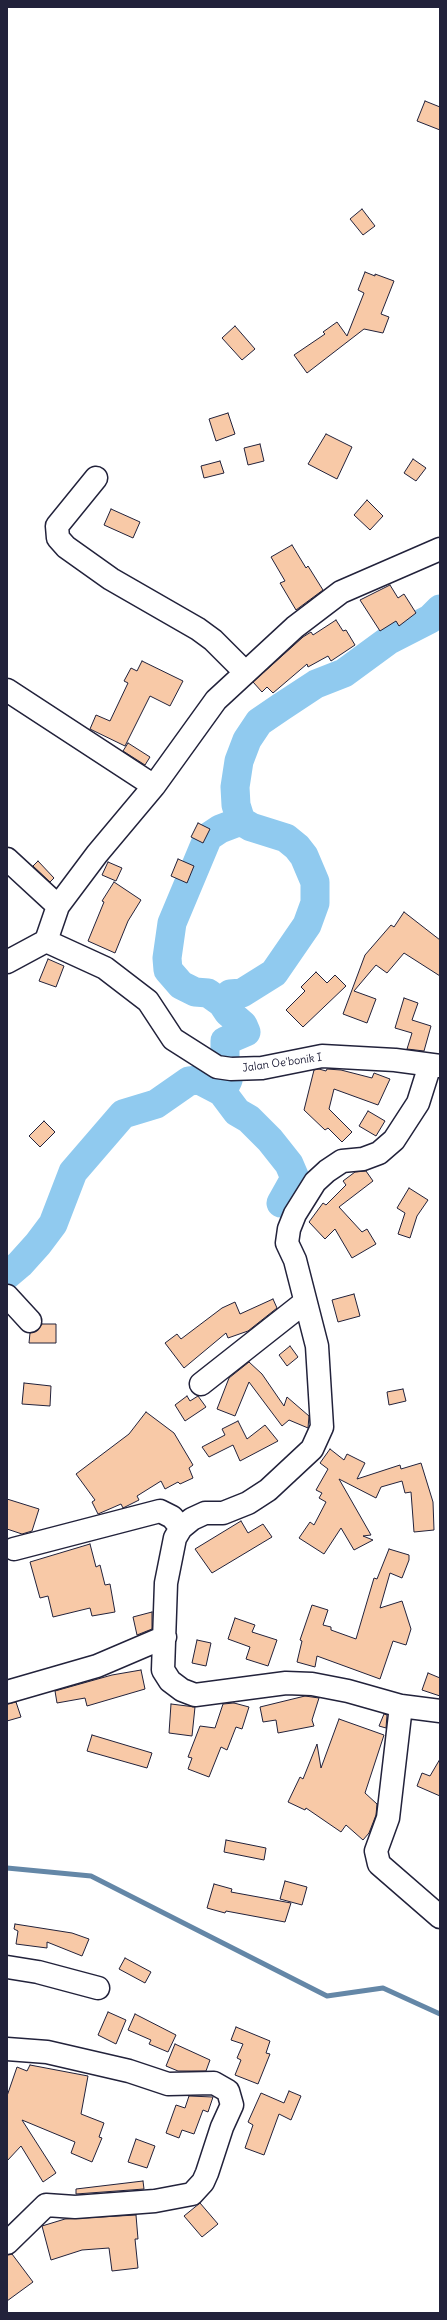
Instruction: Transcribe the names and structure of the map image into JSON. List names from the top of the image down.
{
  "streets": {
    "street": ["Jalan Oe'bonik I"]
  }
}
